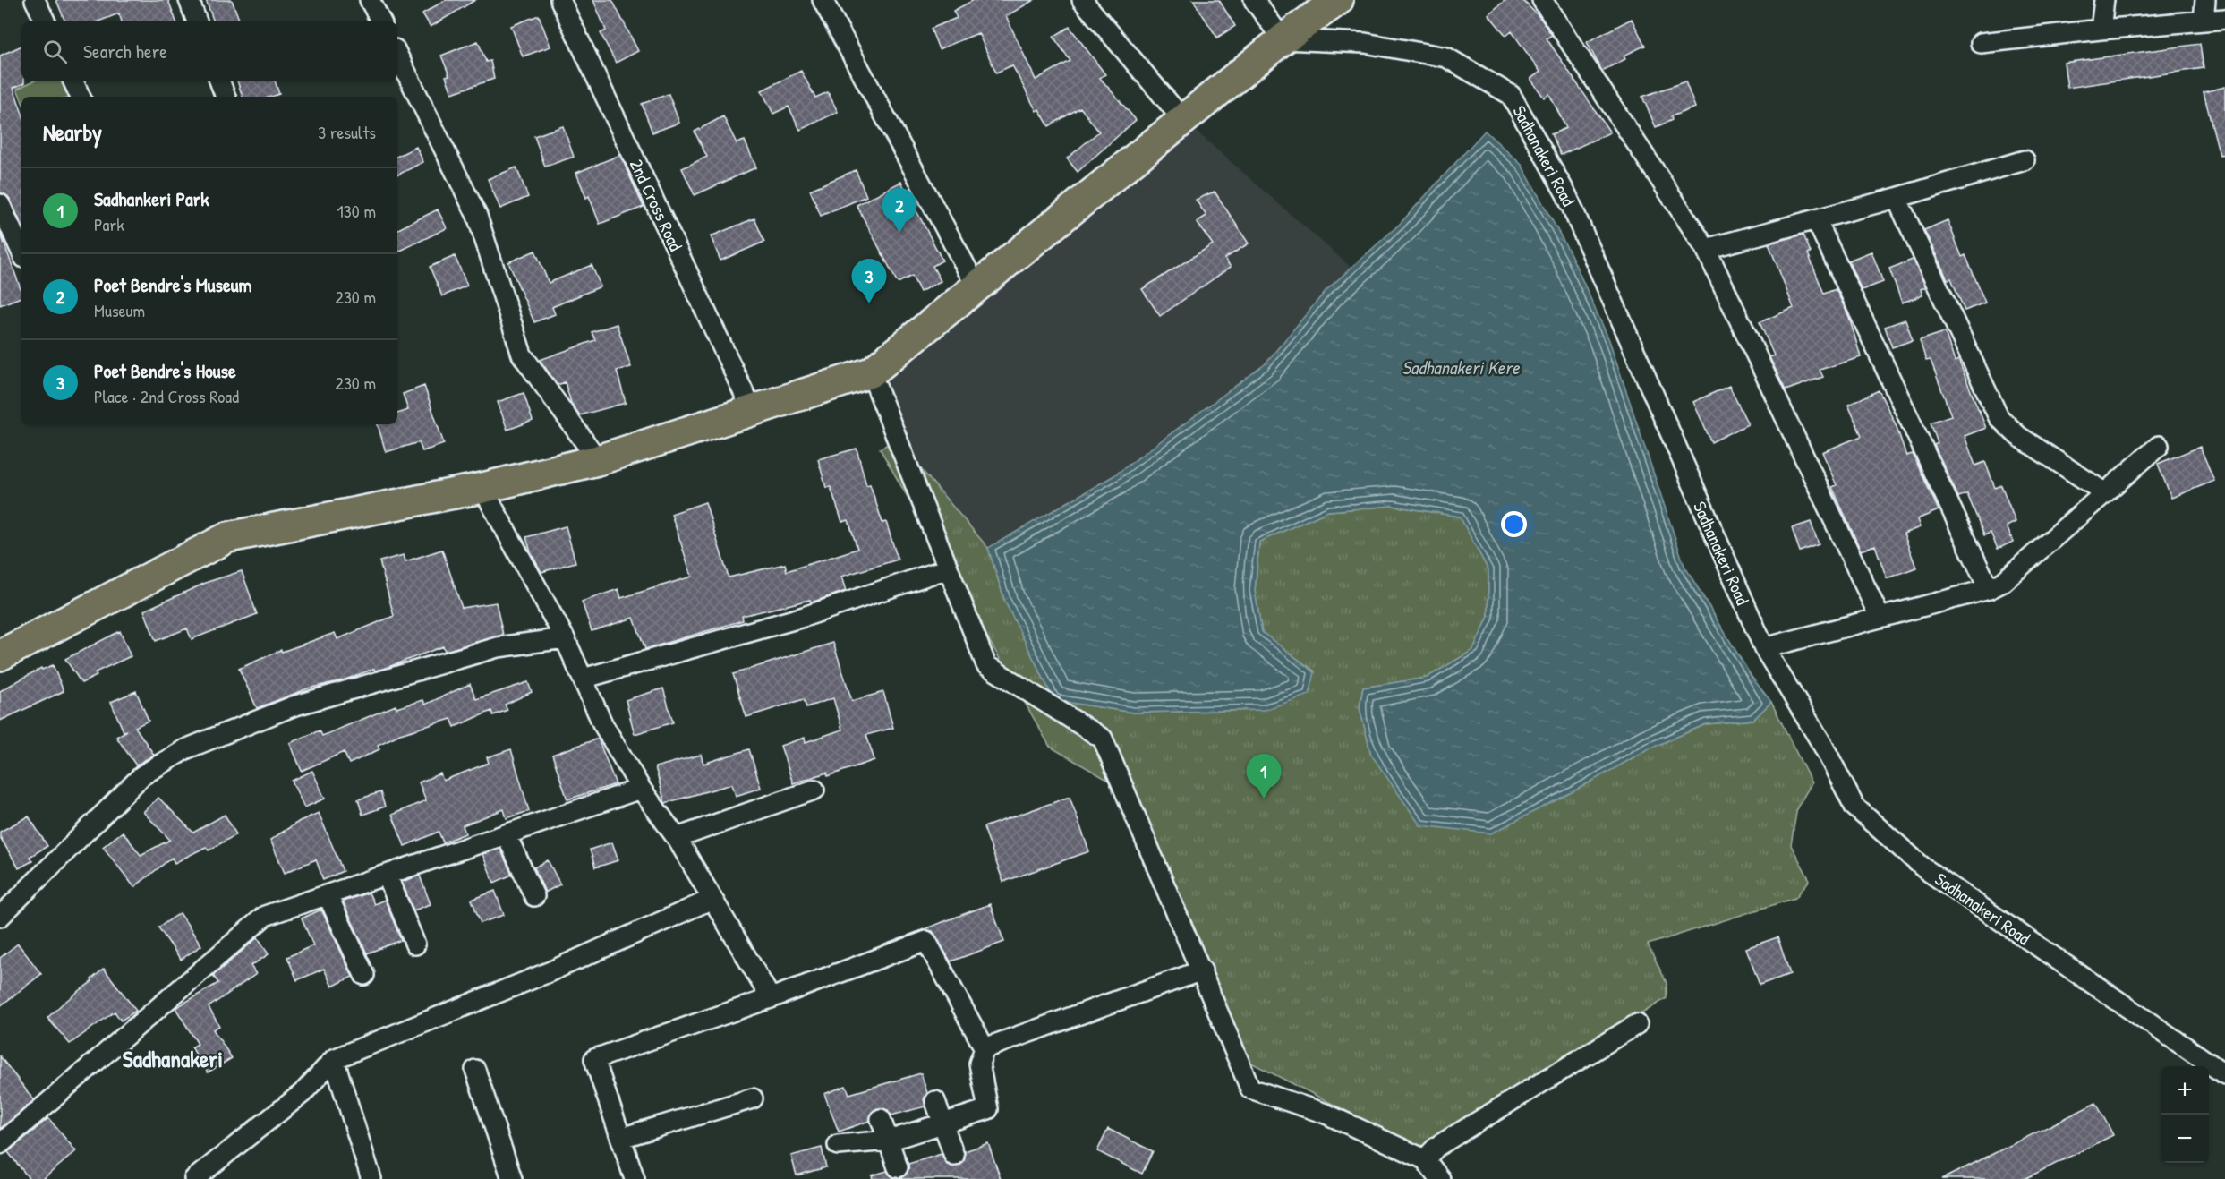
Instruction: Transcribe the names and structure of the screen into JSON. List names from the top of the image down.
{
  "streets": {
    "street": ["Sadhanakeri Road", "2nd Cross Road"]
  },
  "districts": ["Sadhanakeri"],
  "water": ["Sadhanakeri Kere"],
  "page": {
    "search": "Search here",
    "heading": ["Nearby", "3 results"],
    "list": [
      {
        "mark": "1",
        "name": "Sadhankeri Park",
        "note": "Park",
        "value": "130 m"
      },
      {
        "mark": "2",
        "name": "Poet Bendre's Museum",
        "note": "Museum",
        "value": "230 m"
      },
      {
        "mark": "3",
        "name": "Poet Bendre's House",
        "note": "Place · 2nd Cross Road",
        "value": "230 m"
      }
    ],
    "pins": ["2", "3", "1"],
    "map_buttons": ["+", "−"]
  }
}
